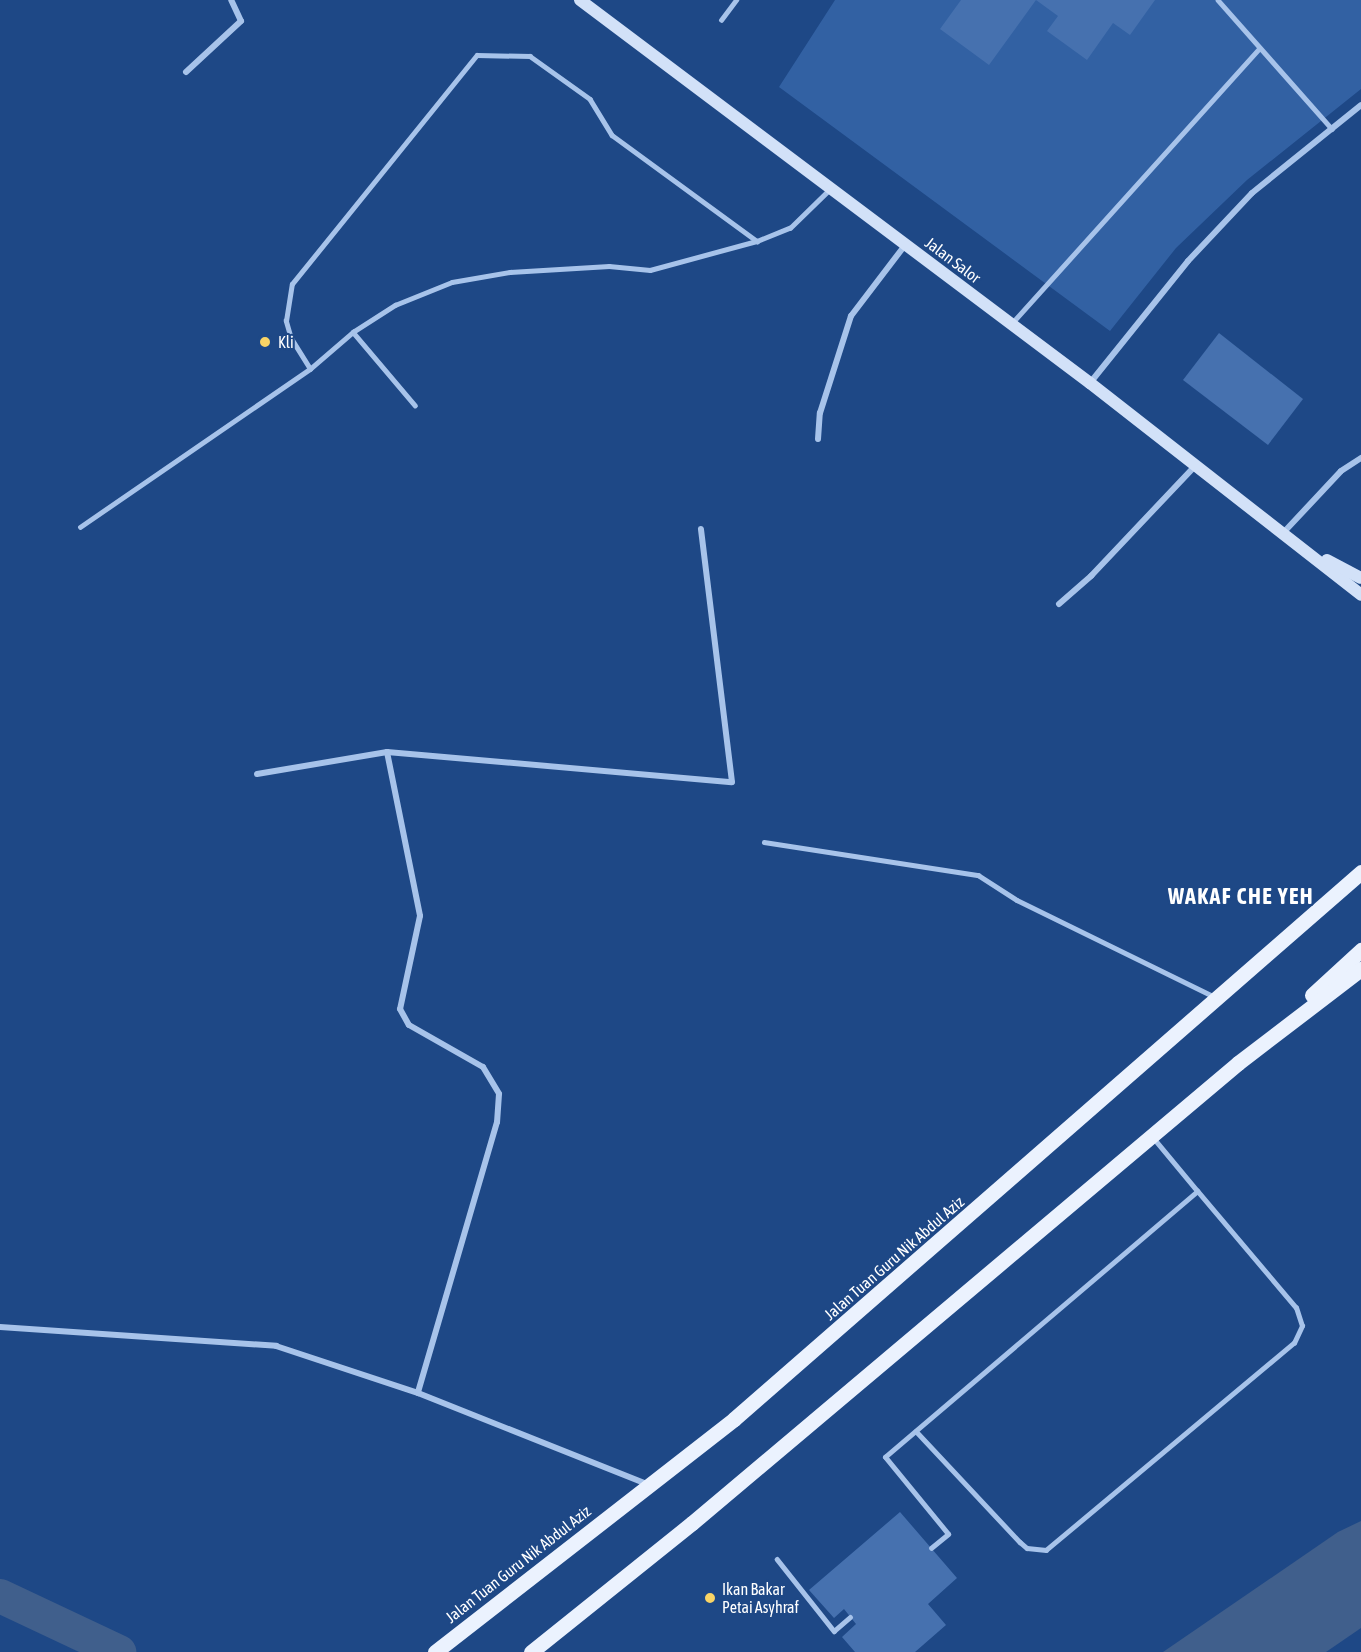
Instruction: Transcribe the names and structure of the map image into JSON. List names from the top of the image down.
{
  "streets": {
    "main road": ["Jalan Salor", "Jalan Tuan Guru Nik Abdul Aziz"]
  },
  "districts": ["WAKAF CHE YEH"],
  "places": ["Kli", "Ikan Bakar Petai Asyhraf"]
}
